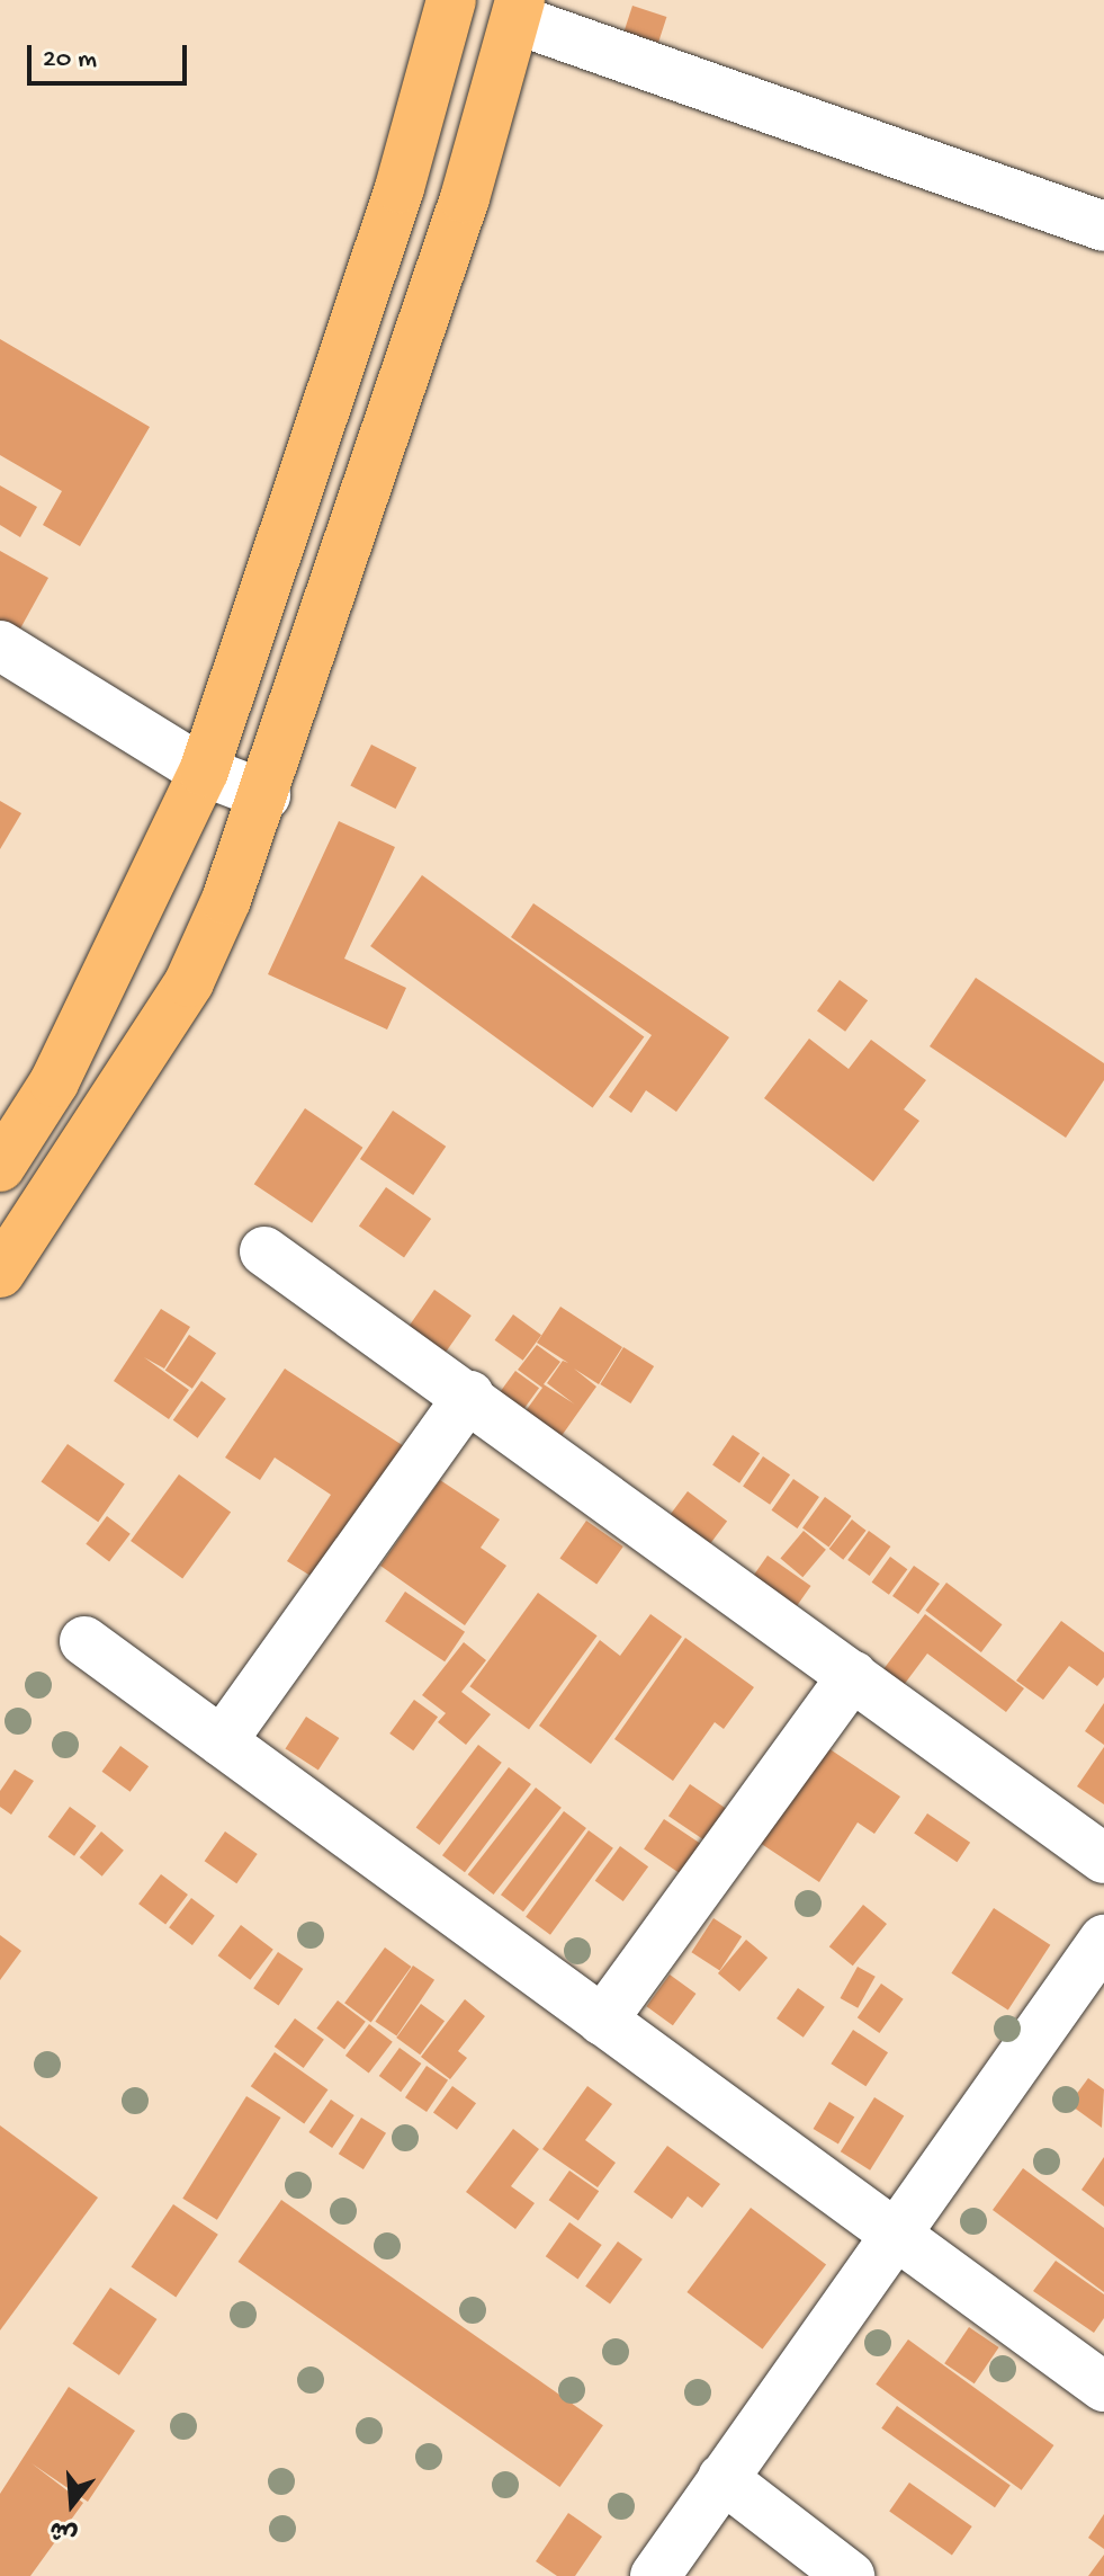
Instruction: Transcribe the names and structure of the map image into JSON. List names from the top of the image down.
{
  "scale_bar": "20 m",
  "north": "bottom"
}
